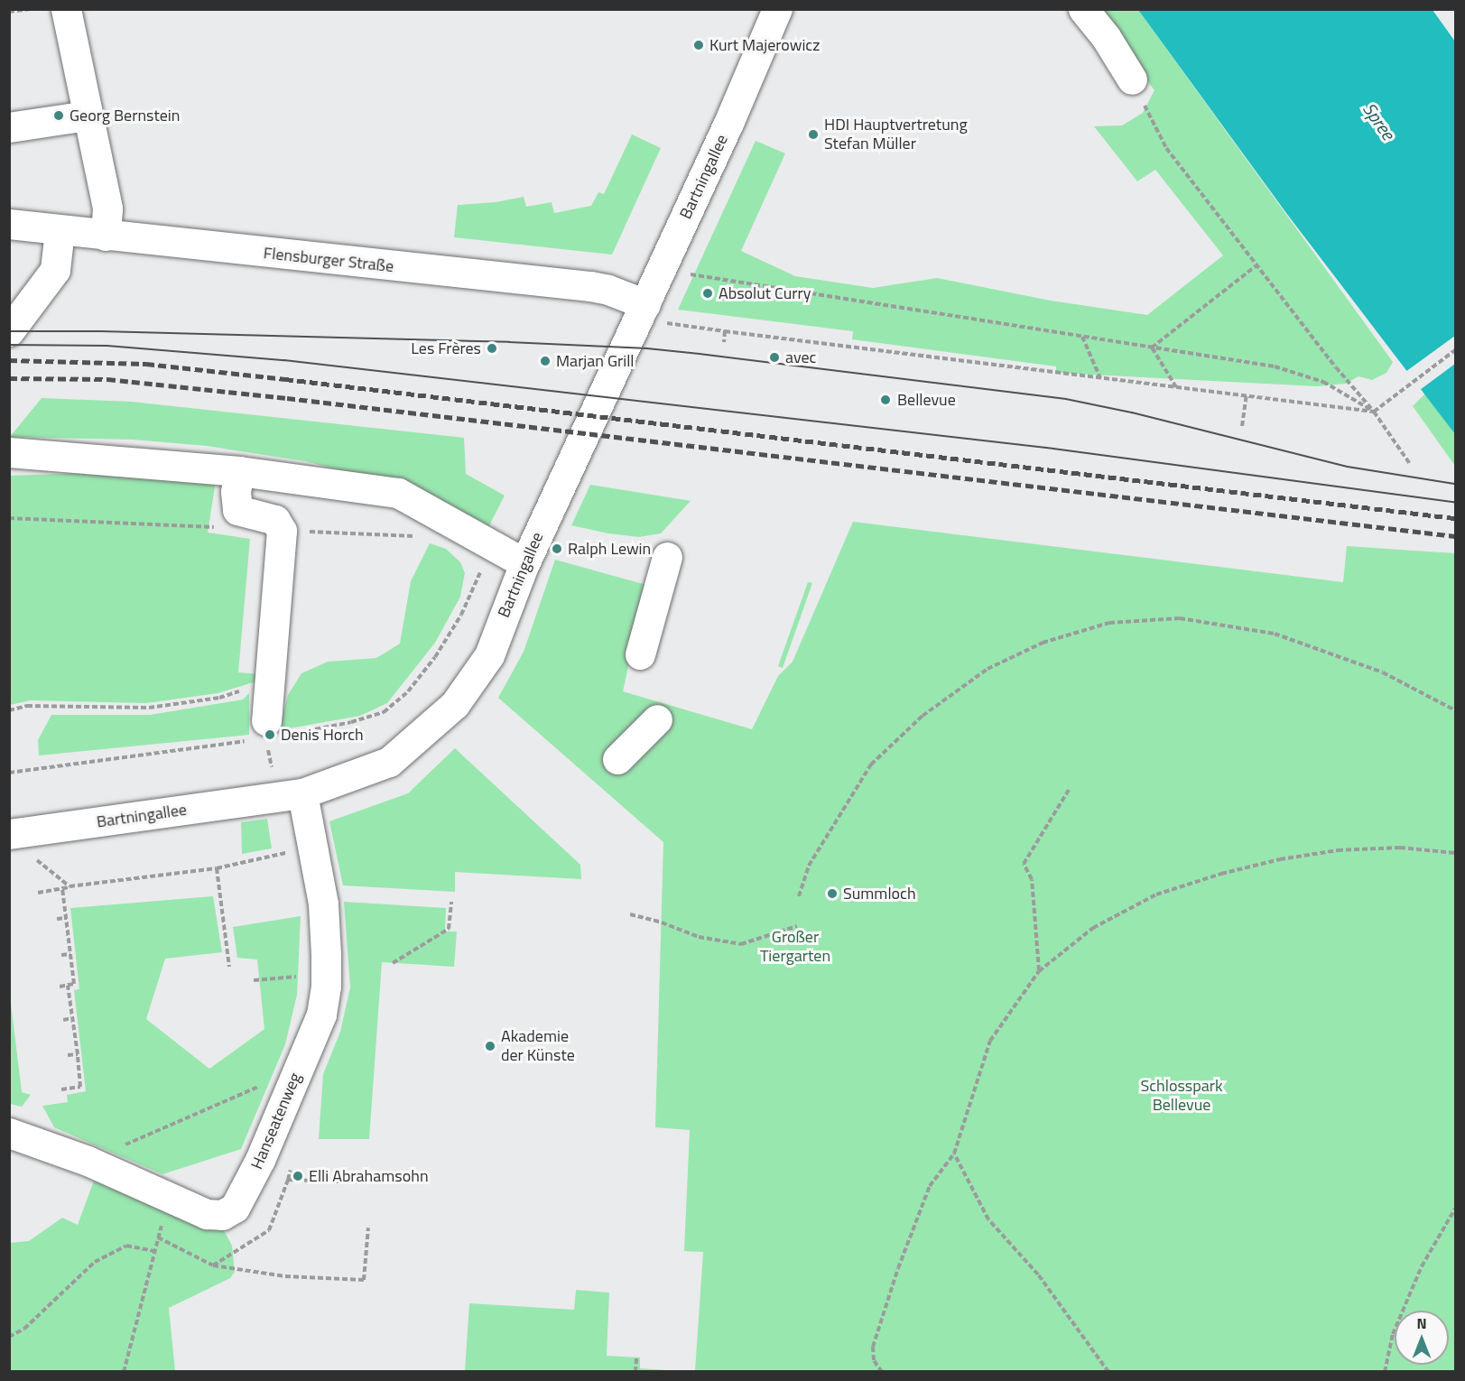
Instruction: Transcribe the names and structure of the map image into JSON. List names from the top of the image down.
{
  "streets": {
    "street": ["Bartningallee", "Flensburger Straße", "Hanseatenweg"]
  },
  "crossings": [
    ["Bartningallee", "Flensburger Straße"],
    ["Bartningallee", "Hanseatenweg"]
  ],
  "water": ["Spree"],
  "parks": ["Großer Tiergarten", "Schlosspark Bellevue"],
  "places": [
    "Kurt Majerowicz",
    "Georg Bernstein",
    "HDI Hauptvertretung Stefan Müller",
    "Absolut Curry",
    "Les Frères",
    "avec",
    "Marjan Grill",
    "Bellevue",
    "Ralph Lewin",
    "Denis Horch",
    "Summloch",
    "Akademie der Künste",
    "Elli Abrahamsohn"
  ],
  "north": "top"
}
